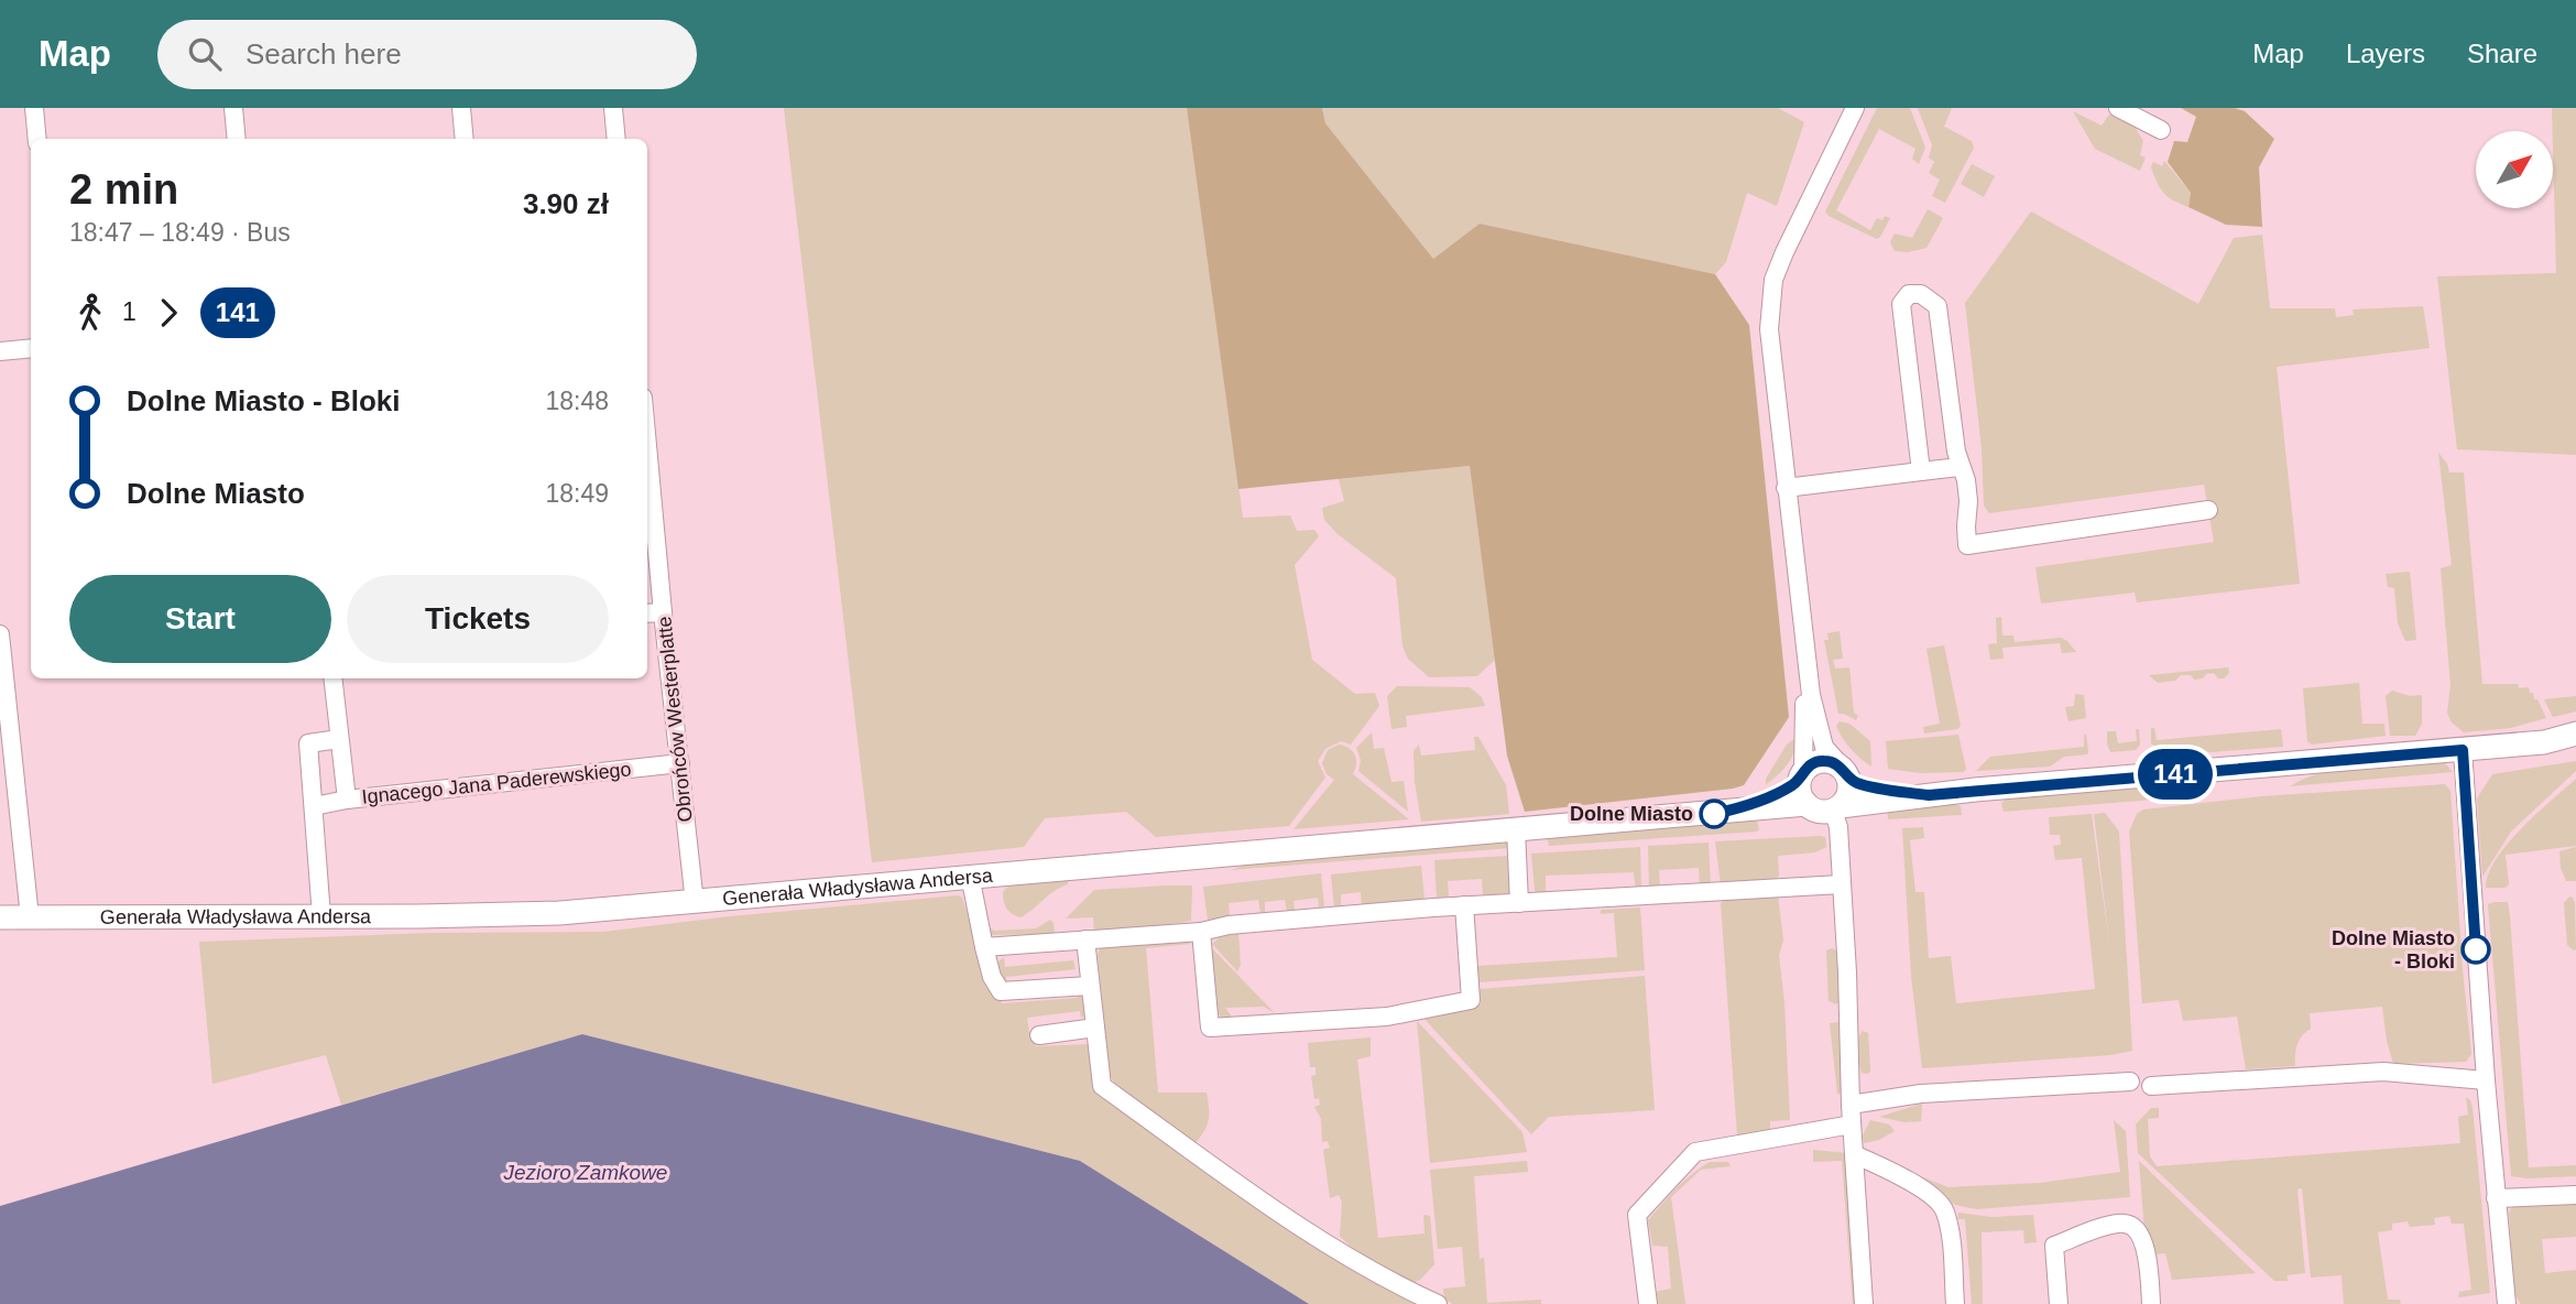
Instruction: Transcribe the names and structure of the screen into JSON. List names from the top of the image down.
{
  "streets": {
    "main road": ["Generała Władysława Andersa"],
    "street": ["Obrońców Westerplatte", "Ignacego Jana Paderewskiego"]
  },
  "crossings": [
    ["Obrońców Westerplatte", "Ignacego Jana Paderewskiego"],
    ["Obrońców Westerplatte", "Generała Władysława Andersa"]
  ],
  "water": ["Jezioro Zamkowe"],
  "places": ["Dolne Miasto", "Dolne Miasto - Bloki"],
  "lines": ["bus line 141"],
  "north": "top right",
  "page": {
    "header": "Map",
    "search": "Search here",
    "nav": ["Map", "Layers", "Share"],
    "on_map": "141",
    "heading": ["2 min", "18:47 – 18:49 · Bus", "3.90 zł"],
    "legs": ["1", "141"],
    "list": [
      {
        "name": "Dolne Miasto - Bloki",
        "value": "18:48"
      },
      {
        "name": "Dolne Miasto",
        "value": "18:49"
      }
    ],
    "buttons": ["Start", "Tickets"]
  }
}
